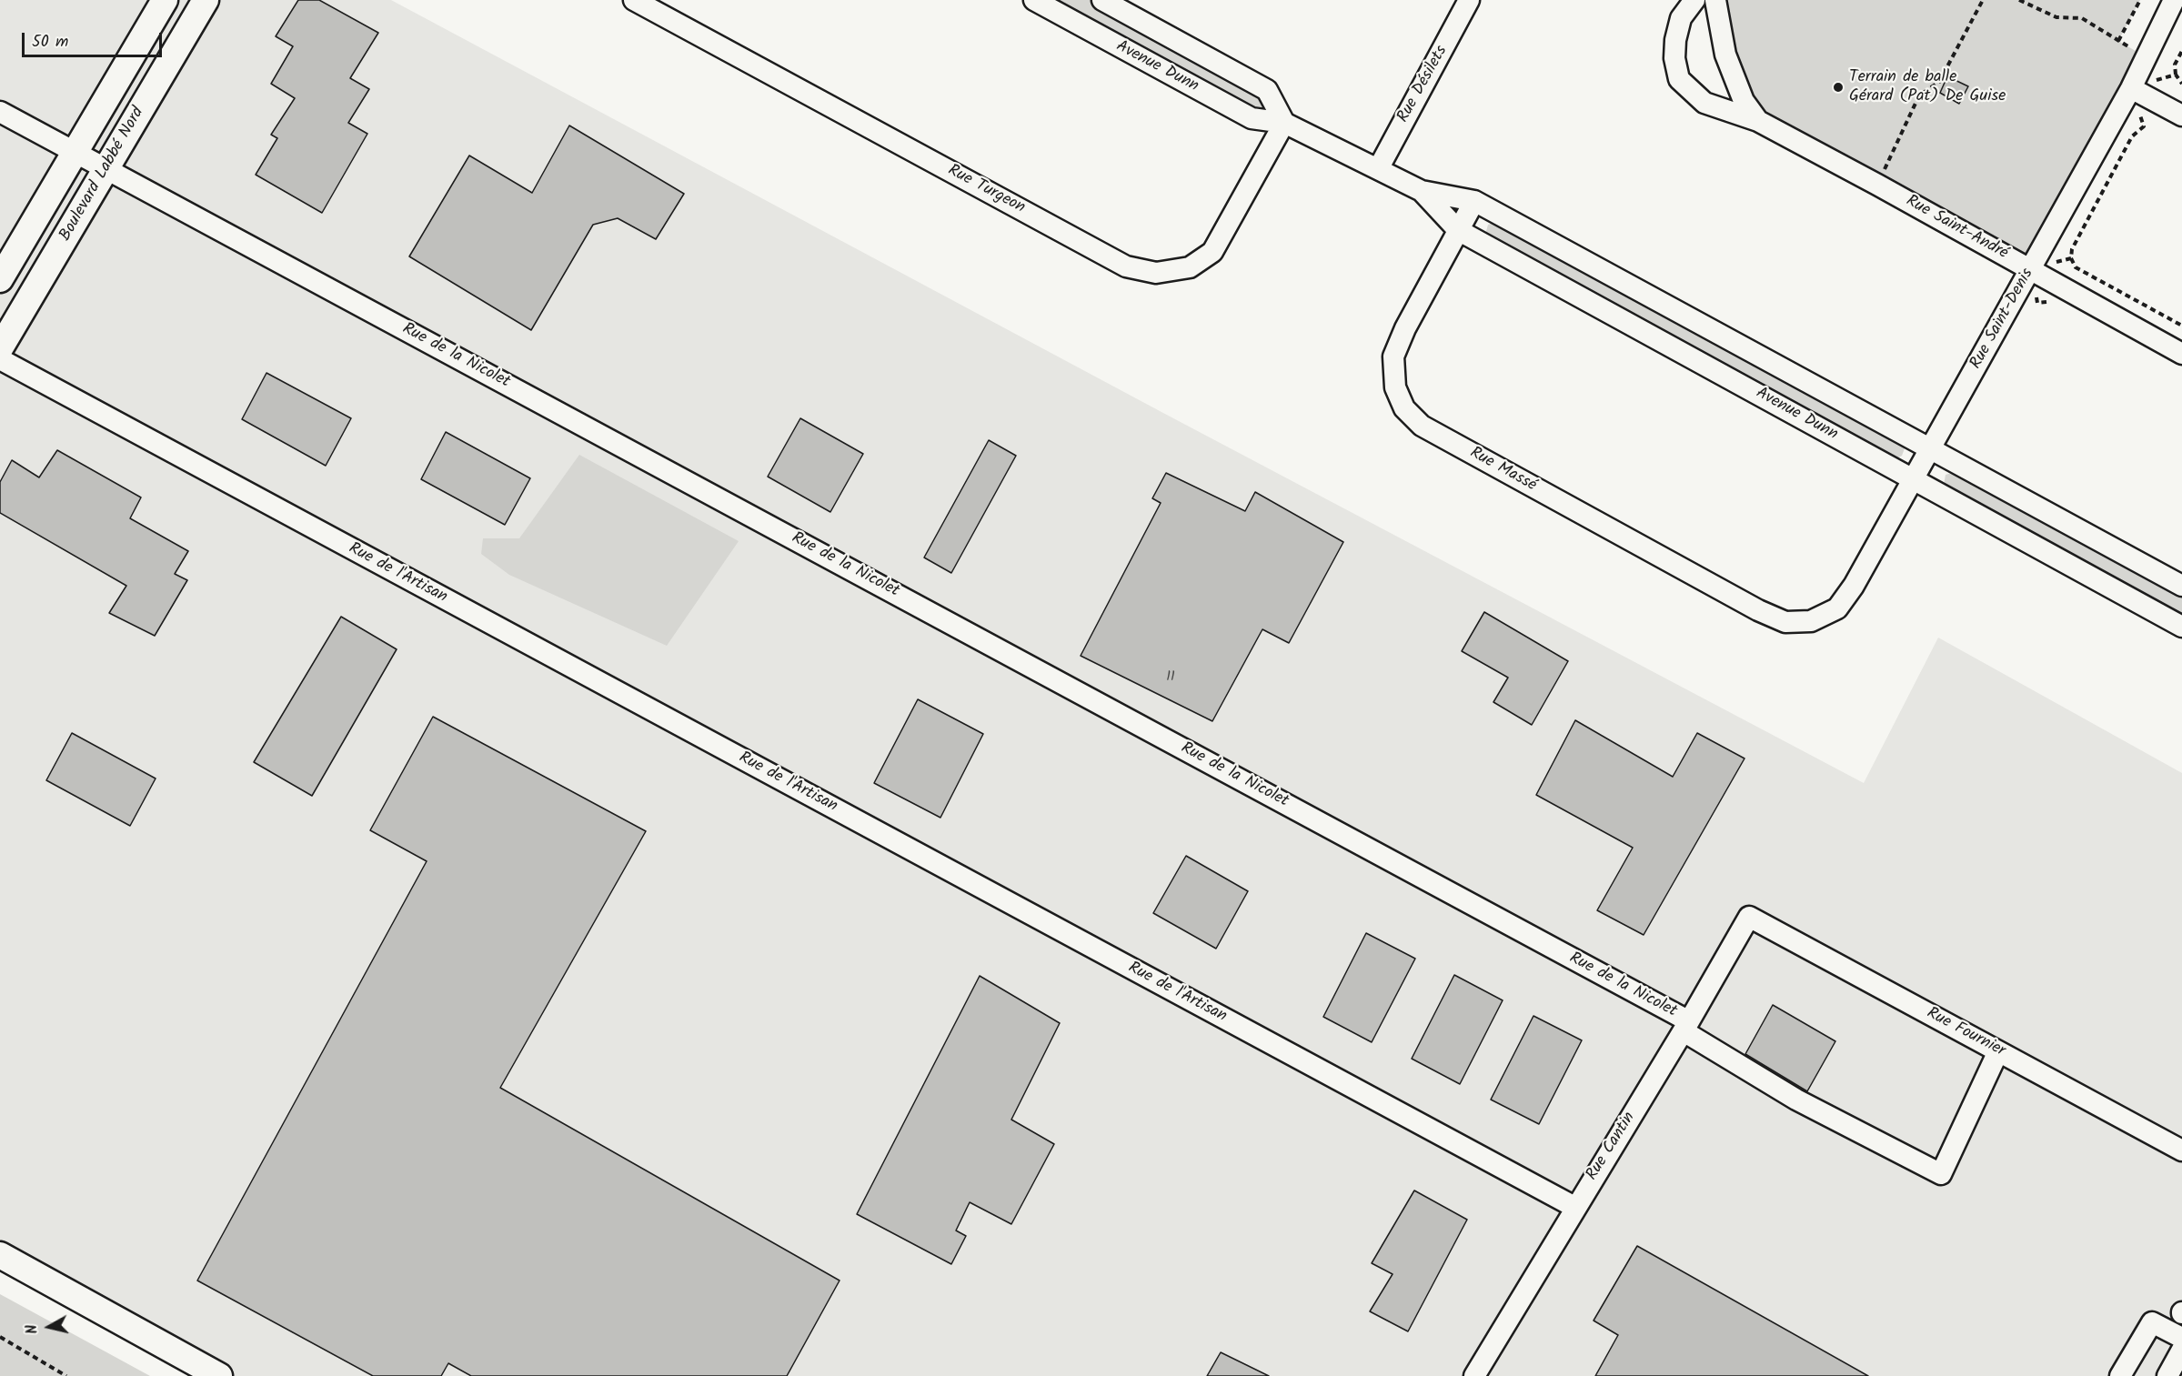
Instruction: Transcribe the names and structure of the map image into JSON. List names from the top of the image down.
{
  "streets": {
    "main road": ["Boulevard Labbé Nord"],
    "street": [
      "Avenue Dunn",
      "Rue Désilets",
      "Rue Turgeon",
      "Rue Saint-André",
      "Rue Saint-Denis",
      "Rue de la Nicolet",
      "Rue Massé",
      "Rue de l'Artisan",
      "Rue Fournier",
      "Rue Cantin"
    ]
  },
  "crossings": [
    ["Avenue Dunn", "Rue Désilets"],
    ["Avenue Dunn", "Rue Turgeon"],
    ["Avenue Dunn", "Rue Saint-Denis"],
    ["Avenue Dunn", "Rue Massé"],
    ["Boulevard Labbé Nord", "Rue de la Nicolet"],
    ["Rue Saint-André", "Rue Saint-Denis"],
    ["Rue Saint-Denis", "Rue Massé"],
    ["Rue de la Nicolet", "Rue Fournier"],
    ["Rue de la Nicolet", "Rue Cantin"],
    ["Rue de l'Artisan", "Rue Cantin"],
    ["Rue Fournier", "Rue Cantin"]
  ],
  "places": ["Terrain de balle Gérard (Pat) De Guise"],
  "house_numbers": ["11"],
  "scale_bar": "50 m",
  "north": "left"
}
